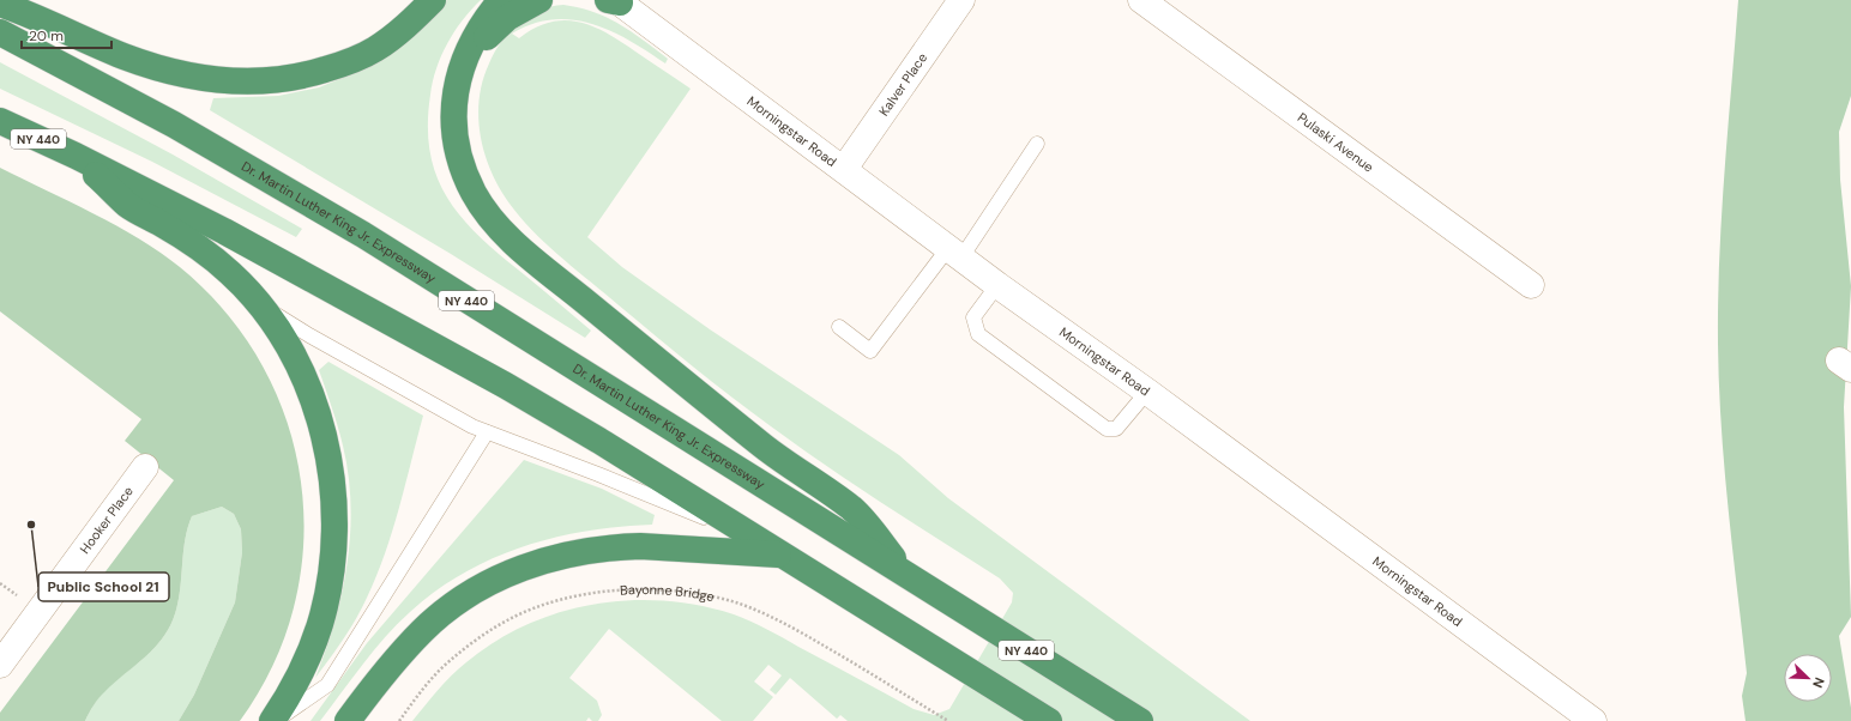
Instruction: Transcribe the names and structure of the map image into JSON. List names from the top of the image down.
{
  "streets": {
    "highway": ["NY 440", "Dr. Martin Luther King Jr. Expressway"],
    "street": [
      "Kalver Place",
      "Morningstar Road",
      "Pulaski Avenue",
      "Hooker Place"
    ],
    "path": ["Bayonne Bridge"]
  },
  "crossings": [
    ["Kalver Place", "Morningstar Road"],
    ["NY 440", "Dr. Martin Luther King Jr. Expressway"]
  ],
  "places": ["Public School 21"],
  "scale_bar": "20 m",
  "north": "bottom right"
}
